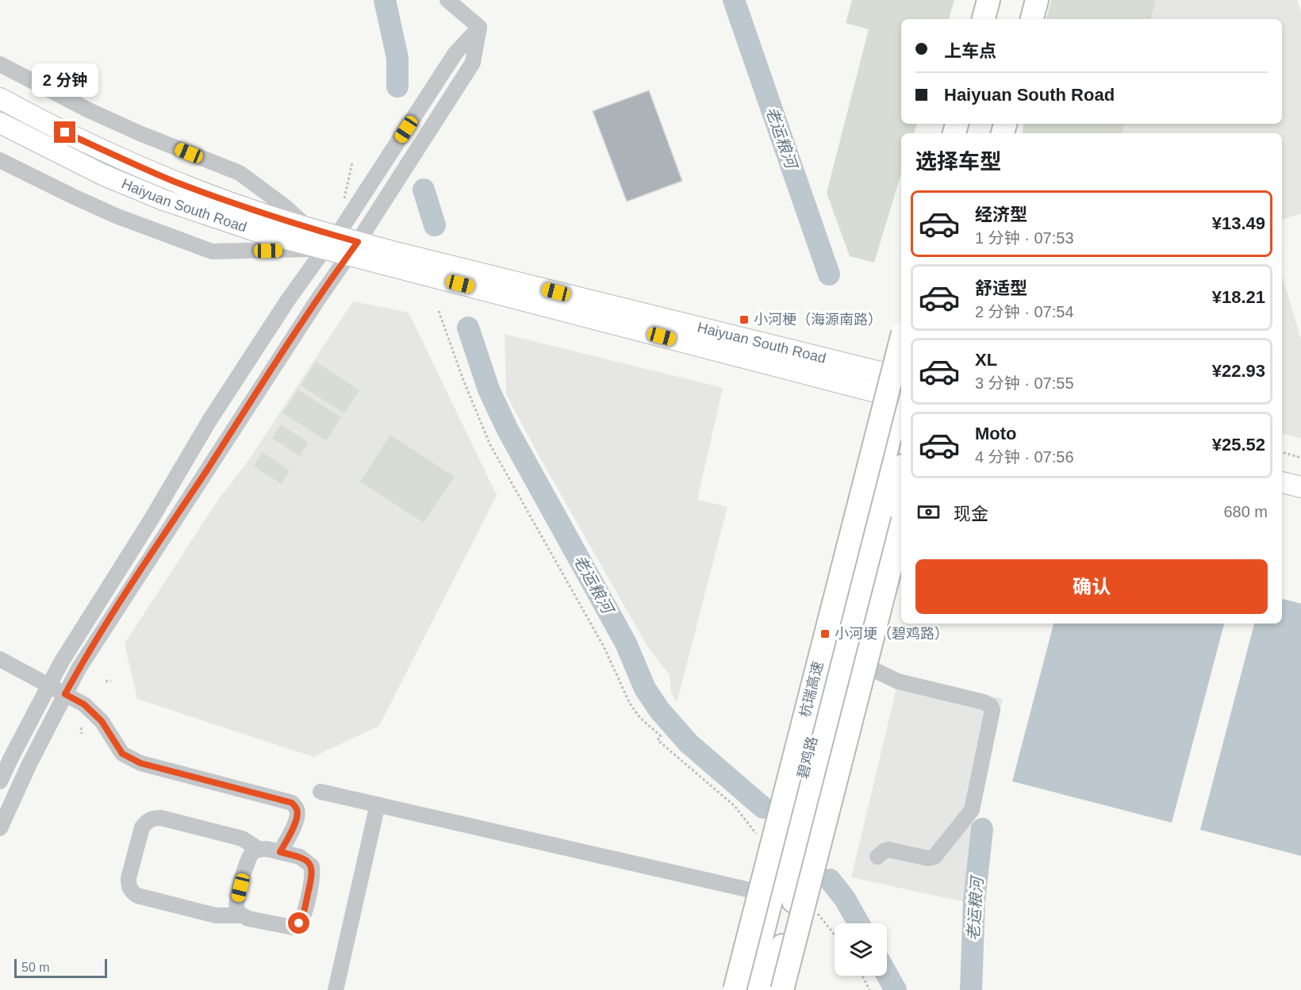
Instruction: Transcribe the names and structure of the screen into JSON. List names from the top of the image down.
{
  "streets": {
    "highway": ["杭瑞高速", "碧鸡路"],
    "main road": ["Haiyuan South Road"]
  },
  "water": ["老运粮河"],
  "places": {
    "transit": ["小河梗（海源南路）", "小河埂（碧鸡路）"]
  },
  "scale_bar": "50 m",
  "page": {
    "banner": ["上车点", "Haiyuan South Road"],
    "bubble": "2 分钟",
    "heading": "选择车型",
    "list": [
      {
        "name": "经济型",
        "note": "1 分钟 · 07:53",
        "value": "¥13.49"
      },
      {
        "name": "舒适型",
        "note": "2 分钟 · 07:54",
        "value": "¥18.21"
      },
      {
        "name": "XL",
        "note": "3 分钟 · 07:55",
        "value": "¥22.93"
      },
      {
        "name": "Moto",
        "note": "4 分钟 · 07:56",
        "value": "¥25.52"
      }
    ],
    "pay": ["现金", "680 m"],
    "buttons": "确认",
    "scale": "50 m"
  }
}
